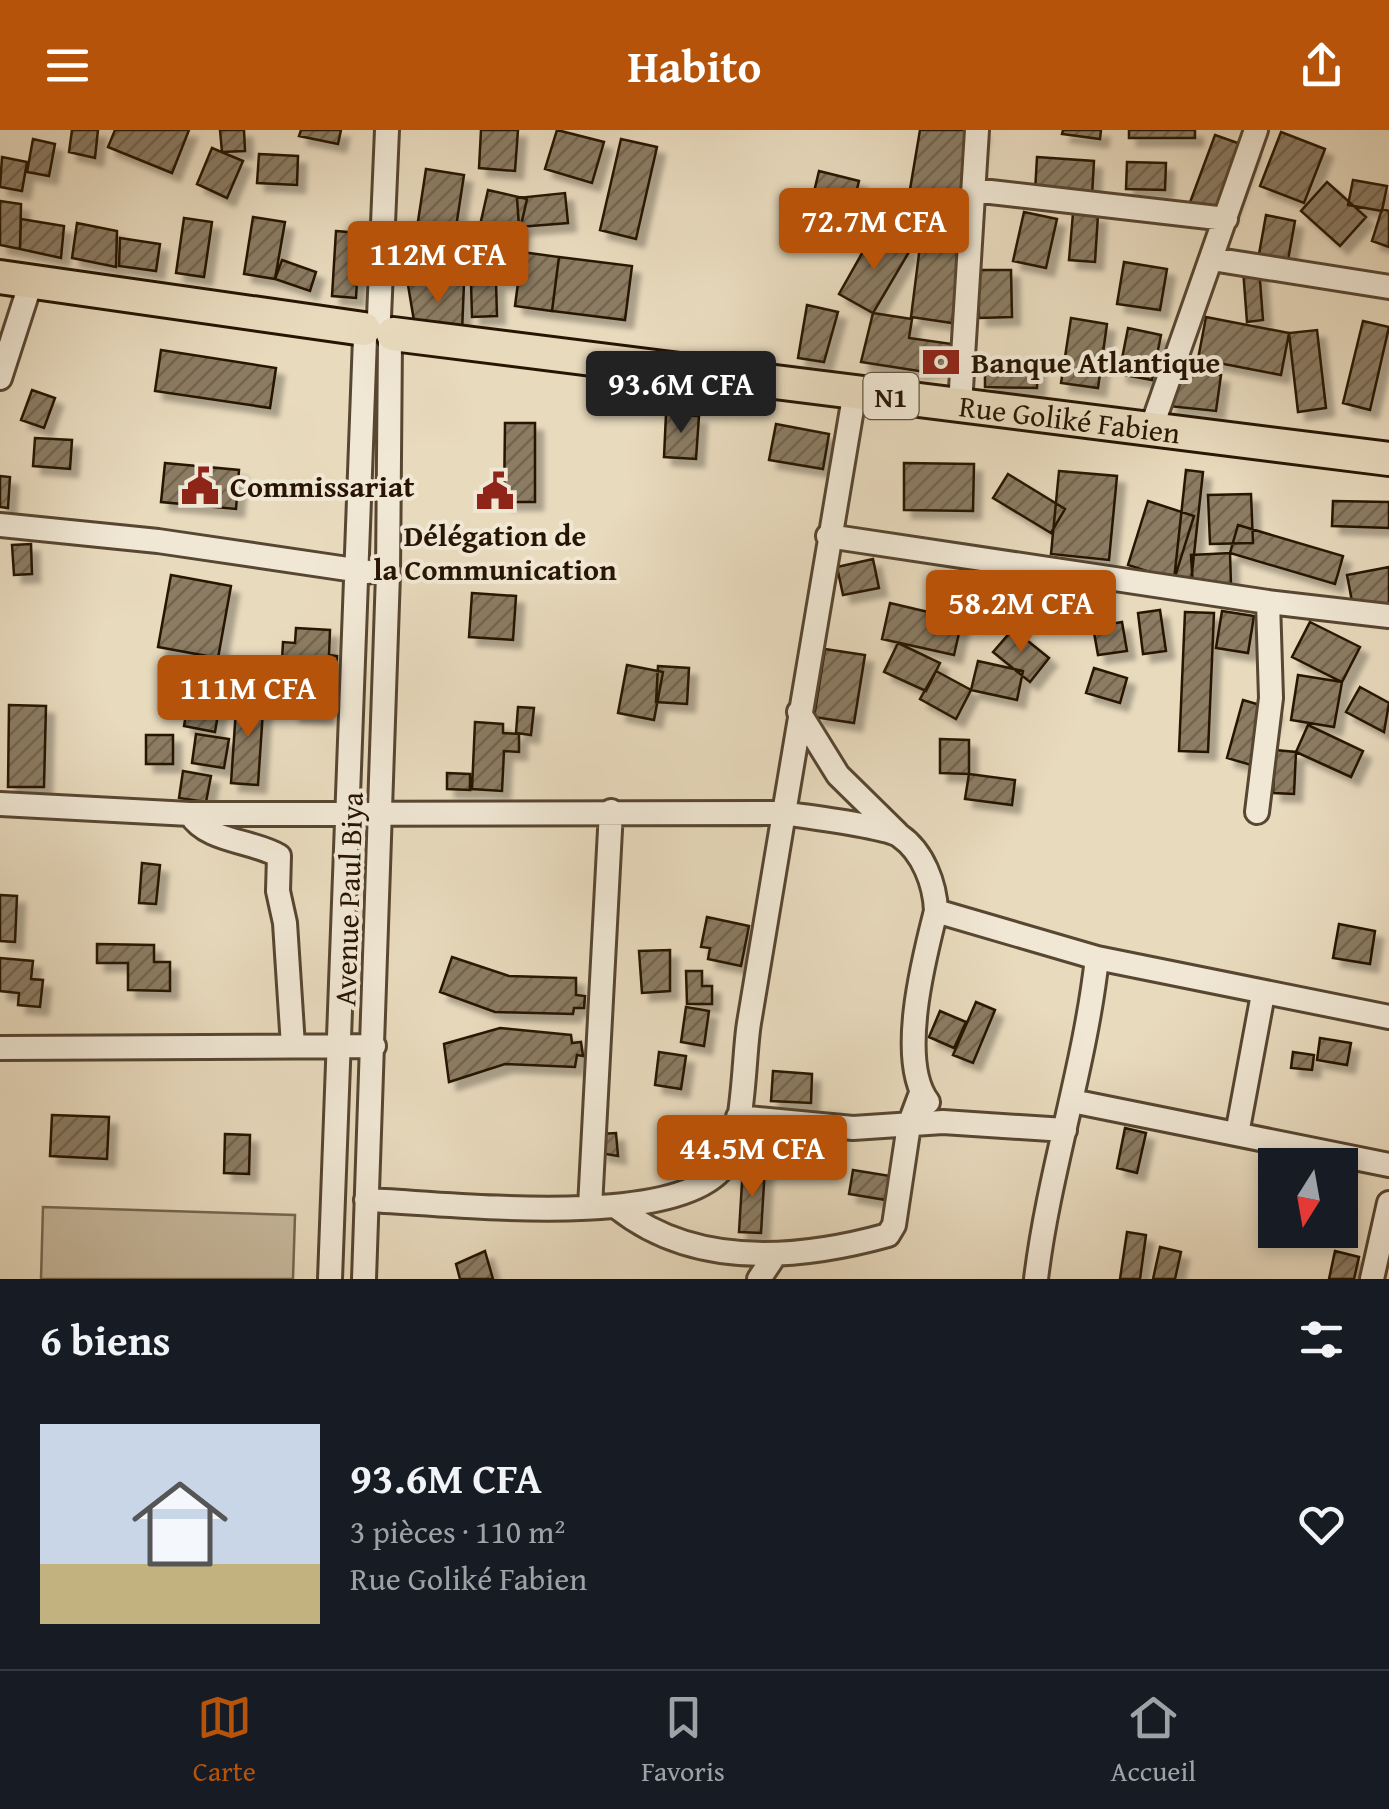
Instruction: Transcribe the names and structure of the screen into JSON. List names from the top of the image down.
{
  "streets": {
    "highway": ["N1", "Rue Goliké Fabien"],
    "street": ["Avenue Paul Biya"]
  },
  "crossings": [
    ["N1", "Rue Goliké Fabien"],
    ["N1", "Avenue Paul Biya"],
    ["Rue Goliké Fabien", "Avenue Paul Biya"]
  ],
  "places": {
    "bank": ["Banque Atlantique"],
    "public building": ["Commissariat", "Délégation de la Communication"]
  },
  "north": "bottom",
  "page": {
    "header": "Habito",
    "price": [
      "72.7M CFA",
      "112M CFA",
      "93.6M CFA",
      "58.2M CFA",
      "111M CFA",
      "44.5M CFA"
    ],
    "heading": "6 biens",
    "list": [
      {
        "name": "93.6M CFA",
        "note": "3 pièces · 110 m² · Rue Goliké Fabien"
      }
    ],
    "tabs": ["Carte", "Favoris", "Accueil"]
  }
}
